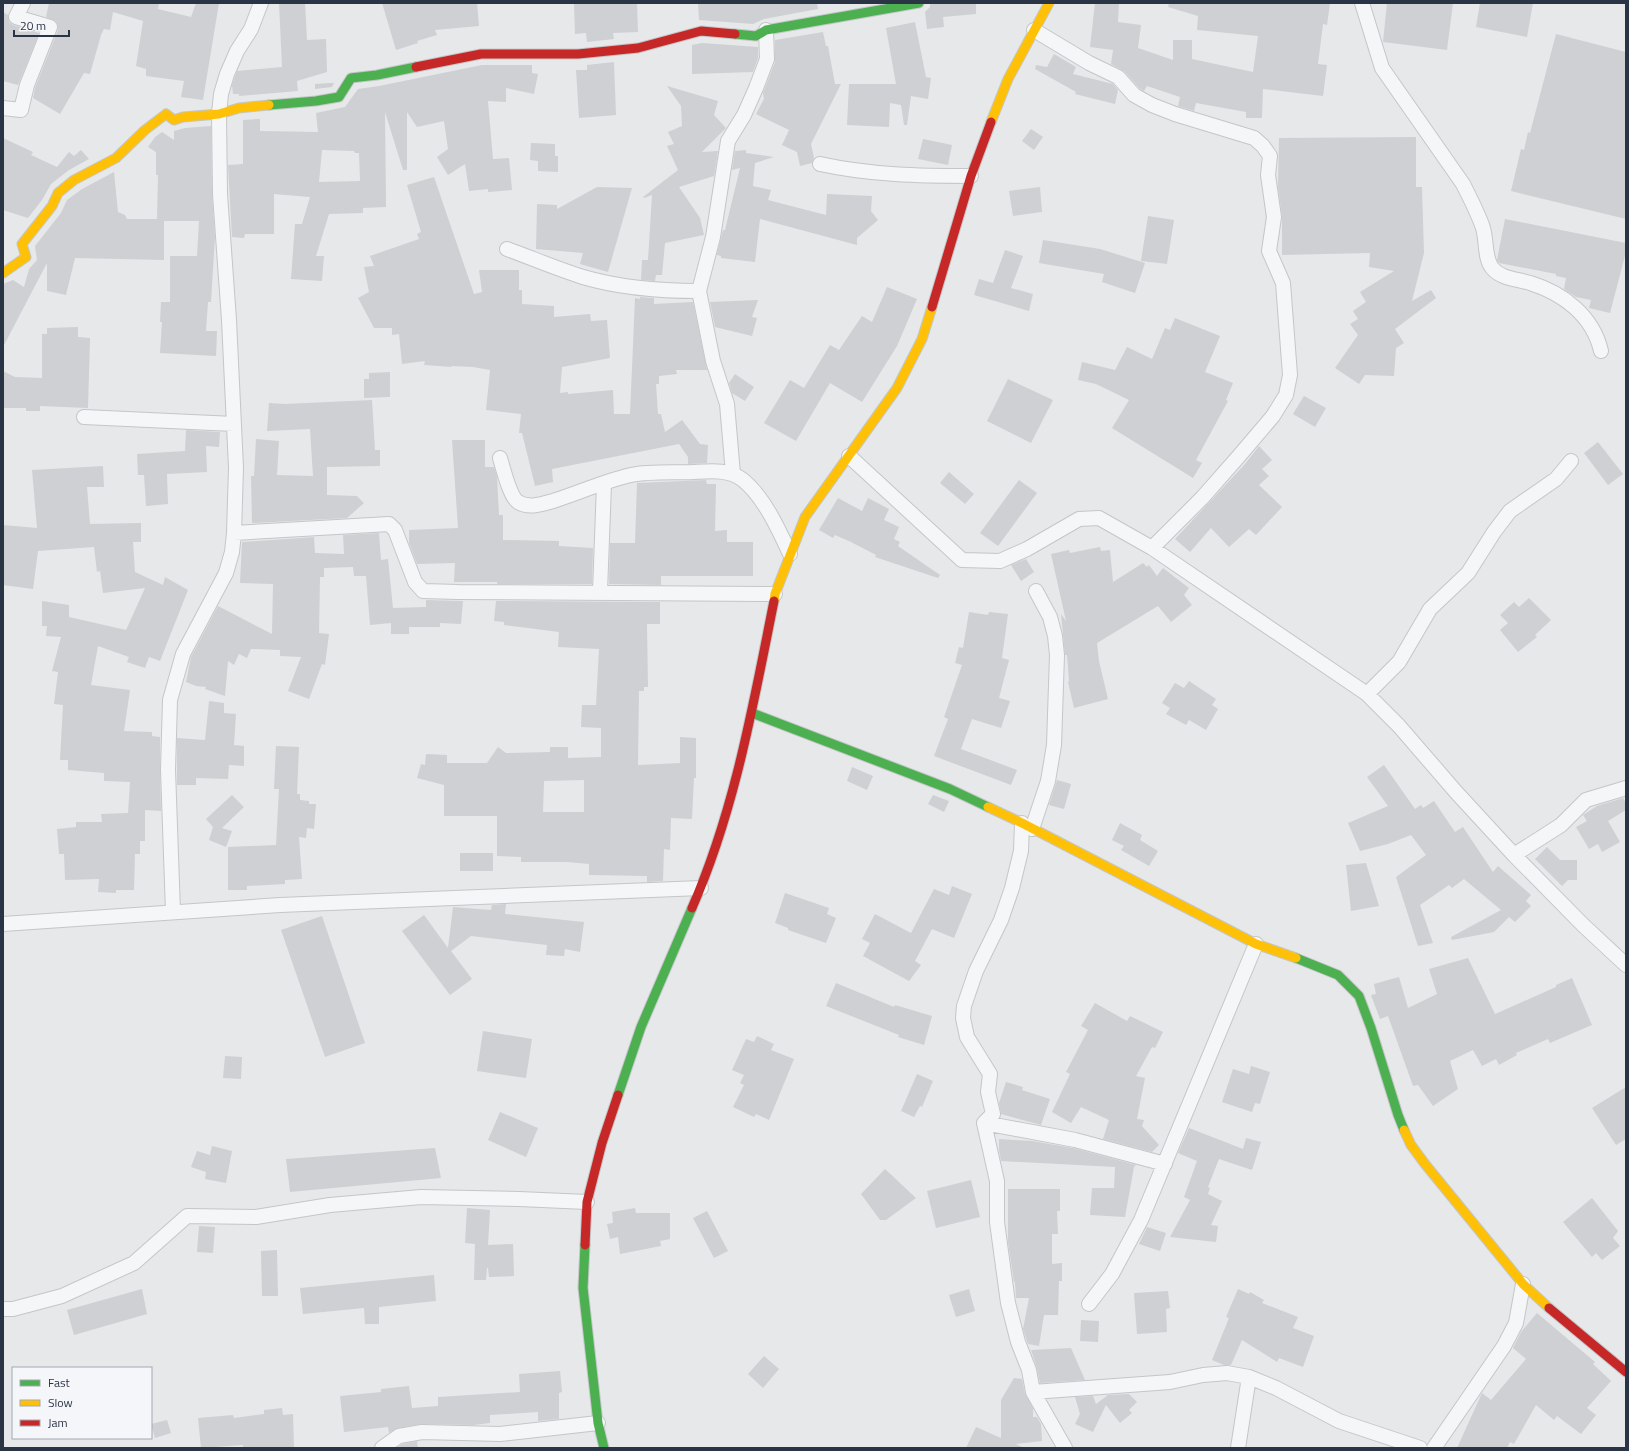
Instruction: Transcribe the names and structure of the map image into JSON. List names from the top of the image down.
{
  "legend": ["Fast", "Slow", "Jam"],
  "scale_bar": "20 m"
}
